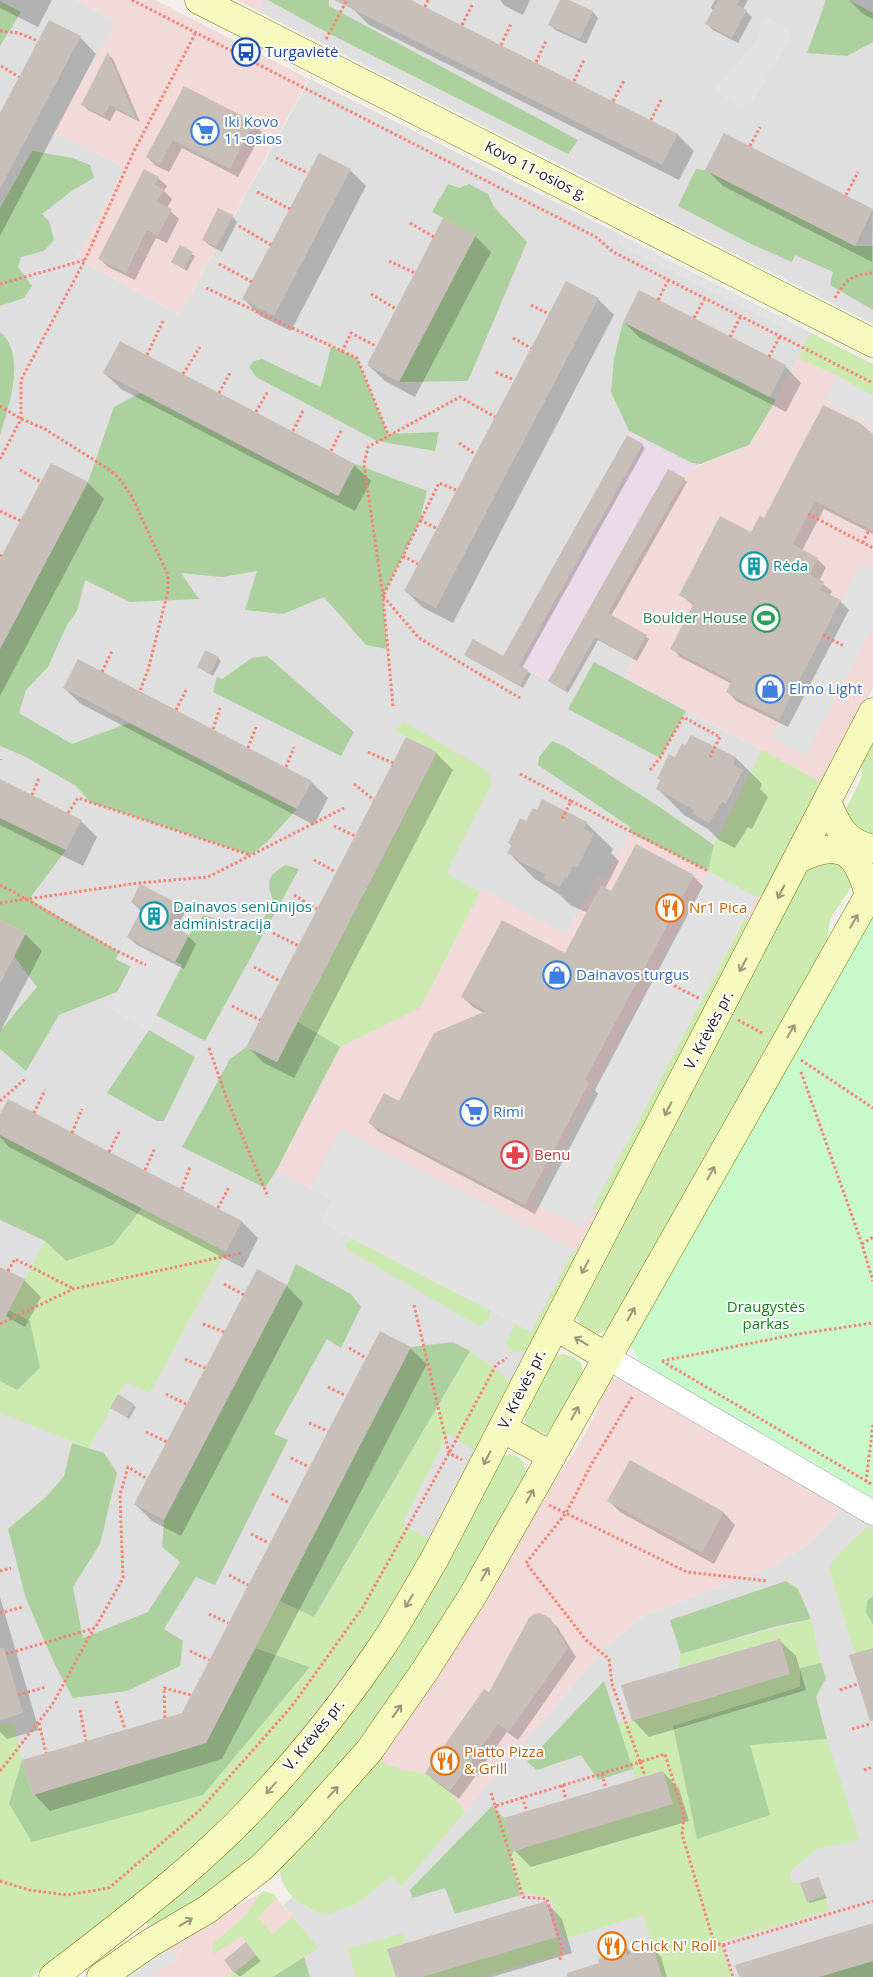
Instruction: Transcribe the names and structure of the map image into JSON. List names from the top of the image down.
{
  "streets": {
    "main road": ["Kovo 11-osios g.", "V. Krėvės pr."]
  },
  "parks": ["Draugystės parkas"],
  "places": {
    "bus stop": ["Turgavietė"],
    "supermarket": ["Iki Kovo 11-osios", "Rimi"],
    "building": ["Rėda", "Dainavos seniūnijos administracija"],
    "sports": ["Boulder House"],
    "shop": ["Elmo Light", "Dainavos turgus"],
    "restaurant": ["Nr1 Pica", "Piatto Pizza & Grill", "Chick N' Roll"],
    "pharmacy": ["Benu"]
  }
}
